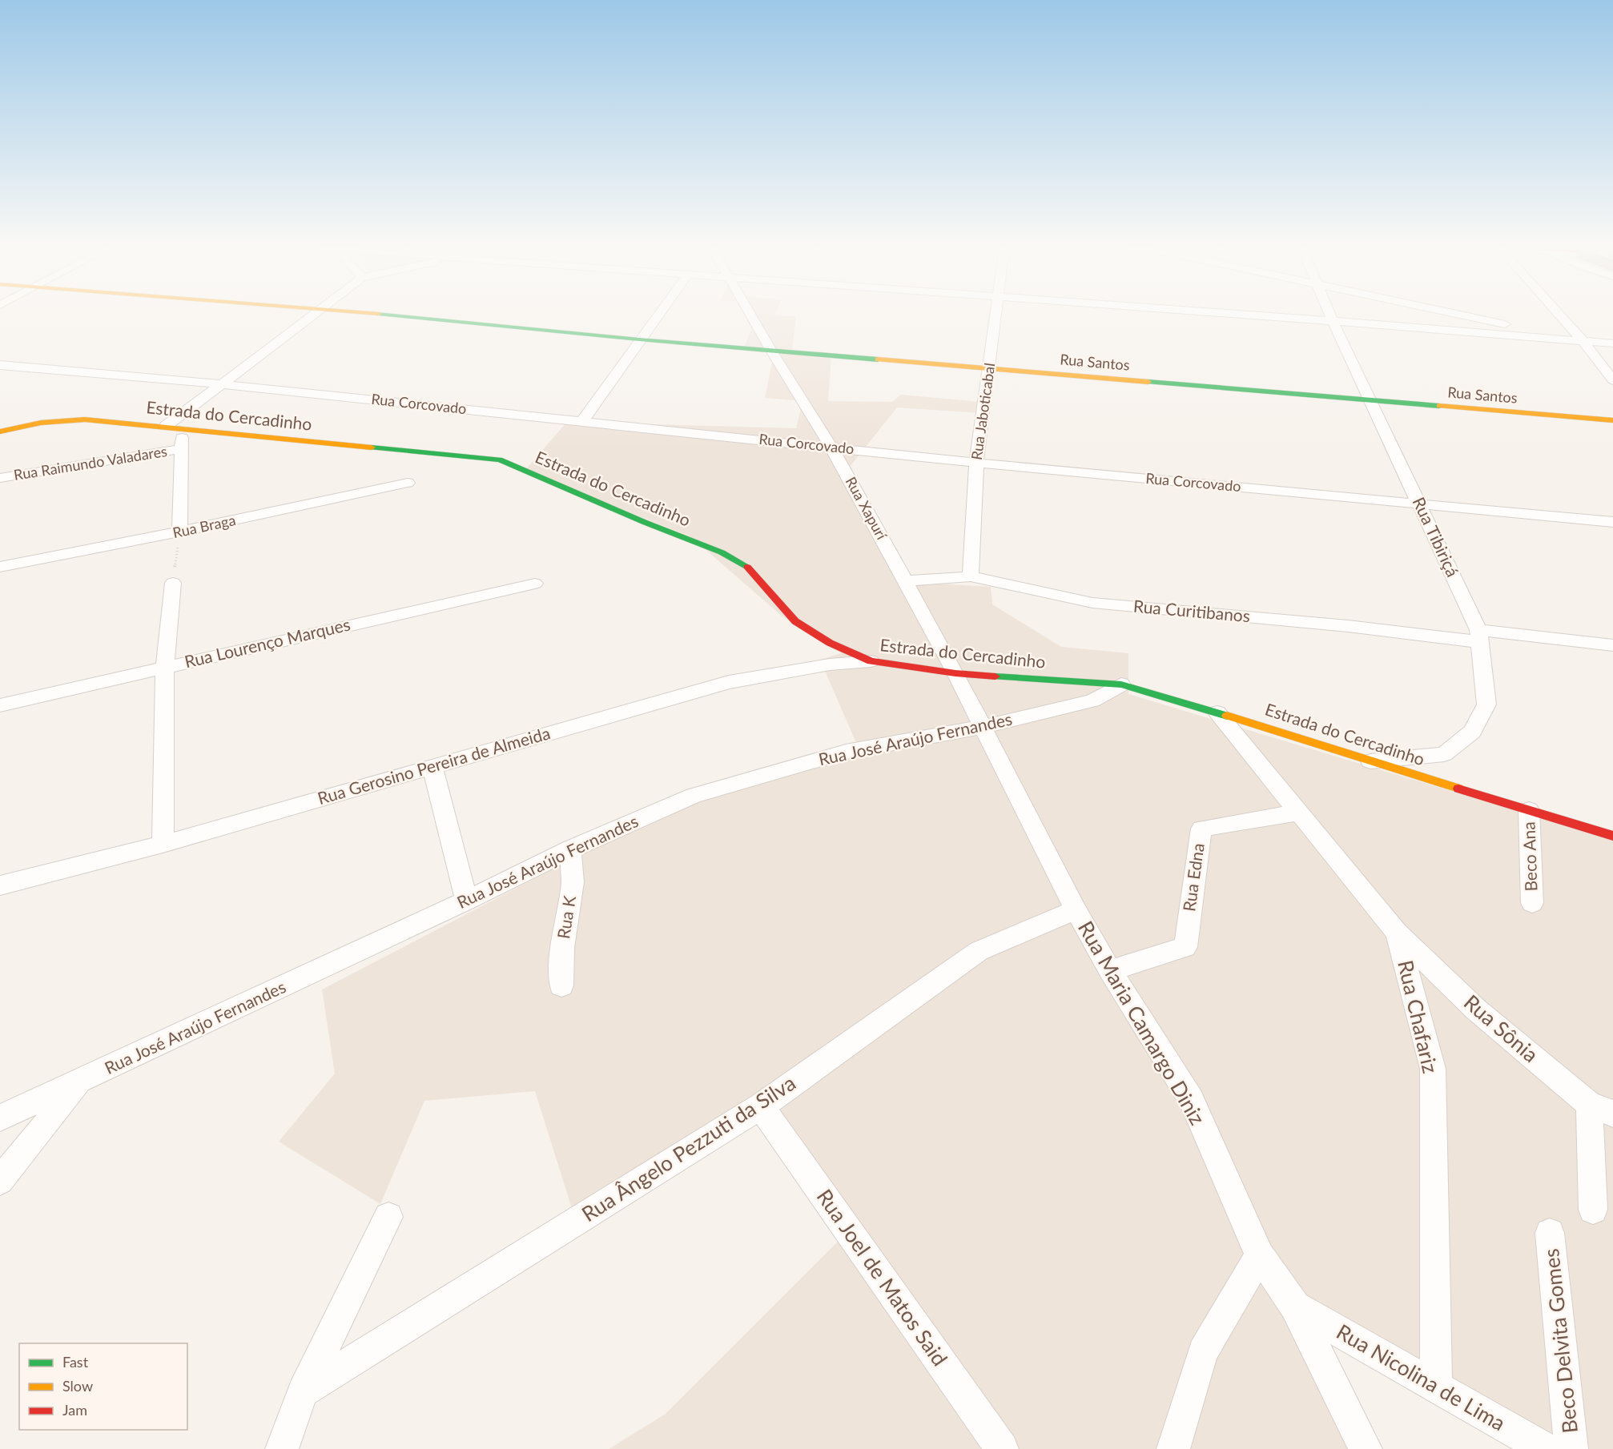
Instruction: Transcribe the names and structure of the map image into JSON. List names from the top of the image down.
{
  "streets": {
    "street": [
      "Rua Santos",
      "Rua Corcovado",
      "Rua Jaboticabal",
      "Estrada do Cercadinho",
      "Rua Raimundo Valadares",
      "Rua Xapurí",
      "Rua Braga",
      "Rua Tibiriçá",
      "Rua Curitibanos",
      "Rua Lourenço Marques",
      "Rua José Araújo Fernandes",
      "Rua Gerosino Pereira de Almeida",
      "Beco Ana",
      "Rua Edna",
      "Rua K",
      "Rua Chafariz",
      "Rua Maria Camargo Diniz",
      "Rua Sônia",
      "Rua Ângelo Pezzuti da Silva",
      "Rua Joel de Matos Said",
      "Beco Delvita Gomes",
      "Rua Nicolina de Lima"
    ]
  },
  "crossings": [
    ["Rua Santos", "Rua Jaboticabal"],
    ["Rua Santos", "Rua Xapurí"],
    ["Rua Santos", "Rua Tibiriçá"],
    ["Rua Corcovado", "Rua Jaboticabal"],
    ["Rua Corcovado", "Rua Xapurí"],
    ["Rua Corcovado", "Rua Tibiriçá"],
    ["Rua Jaboticabal", "Rua Curitibanos"],
    ["Estrada do Cercadinho", "Rua Xapurí"],
    ["Estrada do Cercadinho", "Rua Tibiriçá"],
    ["Estrada do Cercadinho", "Rua José Araújo Fernandes"],
    ["Estrada do Cercadinho", "Rua Gerosino Pereira de Almeida"],
    ["Estrada do Cercadinho", "Beco Ana"],
    ["Estrada do Cercadinho", "Rua Chafariz"],
    ["Estrada do Cercadinho", "Rua Maria Camargo Diniz"],
    ["Rua Xapurí", "Rua Curitibanos"],
    ["Rua Xapurí", "Rua Maria Camargo Diniz"],
    ["Rua Tibiriçá", "Rua Curitibanos"],
    ["Rua José Araújo Fernandes", "Rua K"],
    ["Rua José Araújo Fernandes", "Rua Maria Camargo Diniz"],
    ["Rua Edna", "Rua Chafariz"],
    ["Rua Edna", "Rua Maria Camargo Diniz"],
    ["Rua Chafariz", "Rua Sônia"],
    ["Rua Chafariz", "Rua Nicolina de Lima"],
    ["Rua Maria Camargo Diniz", "Rua Ângelo Pezzuti da Silva"],
    ["Rua Maria Camargo Diniz", "Rua Nicolina de Lima"],
    ["Rua Ângelo Pezzuti da Silva", "Rua Joel de Matos Said"]
  ],
  "legend": ["Fast", "Slow", "Jam"]
}
